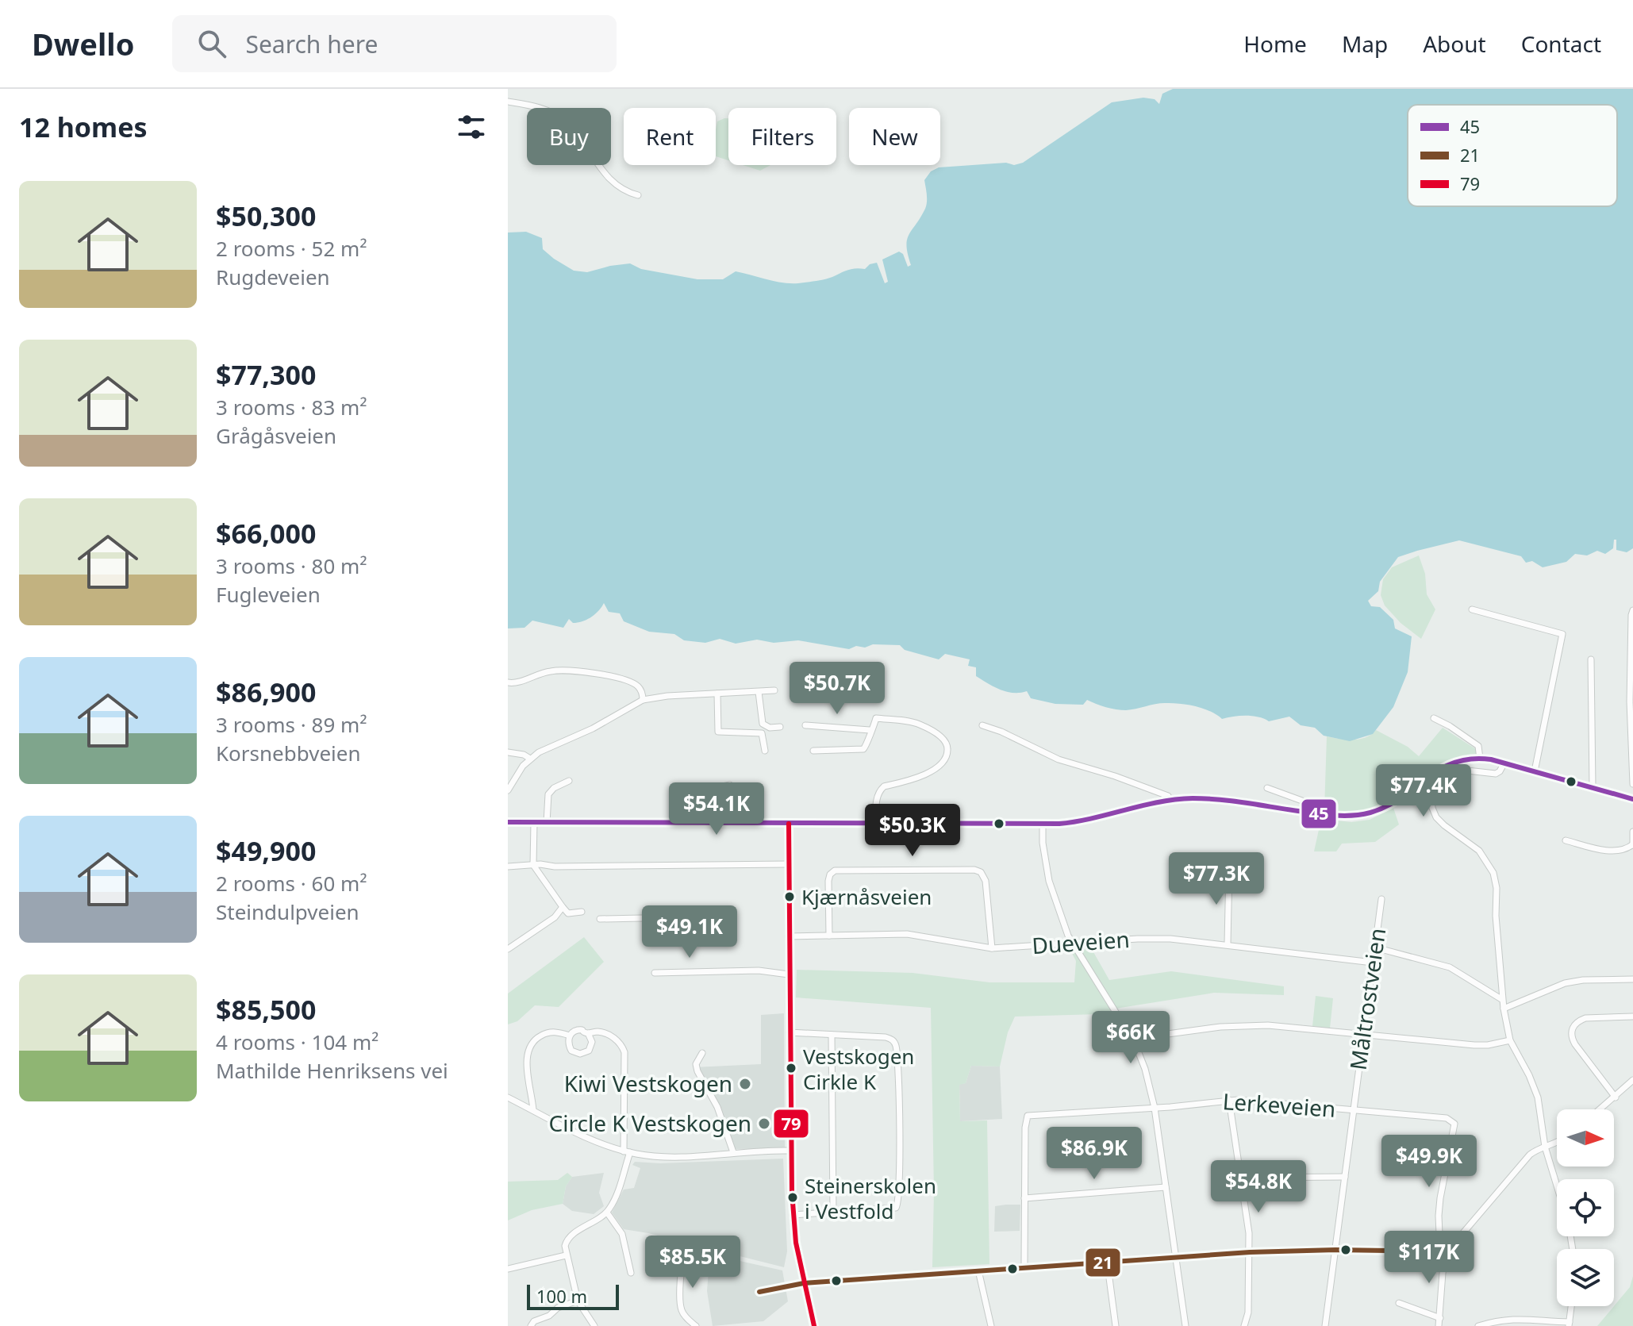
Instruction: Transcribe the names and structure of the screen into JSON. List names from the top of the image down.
{
  "streets": {
    "street": ["Dueveien", "Måltrostveien", "Lerkeveien"]
  },
  "crossings": [
    ["Dueveien", "Måltrostveien"],
    ["Måltrostveien", "Lerkeveien"]
  ],
  "places": [
    "Kjærnåsveien",
    "Vestskogen Cirkle K",
    "Kiwi Vestskogen",
    "Circle K Vestskogen",
    "Steinerskolen i Vestfold"
  ],
  "lines": ["transit line 45", "transit line 79", "transit line 21"],
  "legend": ["45", "21", "79"],
  "scale_bar": "100 m",
  "north": "right",
  "page": {
    "header": "Dwello",
    "search": "Search here",
    "nav": [
      "Home",
      "Map",
      "About",
      "Contact"
    ],
    "heading": "12 homes",
    "chip": [
      "Buy",
      "Rent",
      "Filters",
      "New"
    ],
    "list": [
      {
        "name": "$50,300",
        "note": "2 rooms · 52 m² · Rugdeveien"
      },
      {
        "name": "$77,300",
        "note": "3 rooms · 83 m² · Grågåsveien"
      },
      {
        "name": "$66,000",
        "note": "3 rooms · 80 m² · Fugleveien"
      },
      {
        "name": "$86,900",
        "note": "3 rooms · 89 m² · Korsnebbveien"
      },
      {
        "name": "$49,900",
        "note": "2 rooms · 60 m² · Steindulpveien"
      },
      {
        "name": "$85,500",
        "note": "4 rooms · 104 m² · Mathilde Henriksens vei"
      }
    ],
    "price": [
      "$50.7K",
      "$77.4K",
      "$54.1K",
      "$50.3K",
      "$77.3K",
      "$49.1K",
      "$66K",
      "$86.9K",
      "$49.9K",
      "$54.8K",
      "$117K",
      "$85.5K"
    ],
    "scale": "100 m"
  }
}
